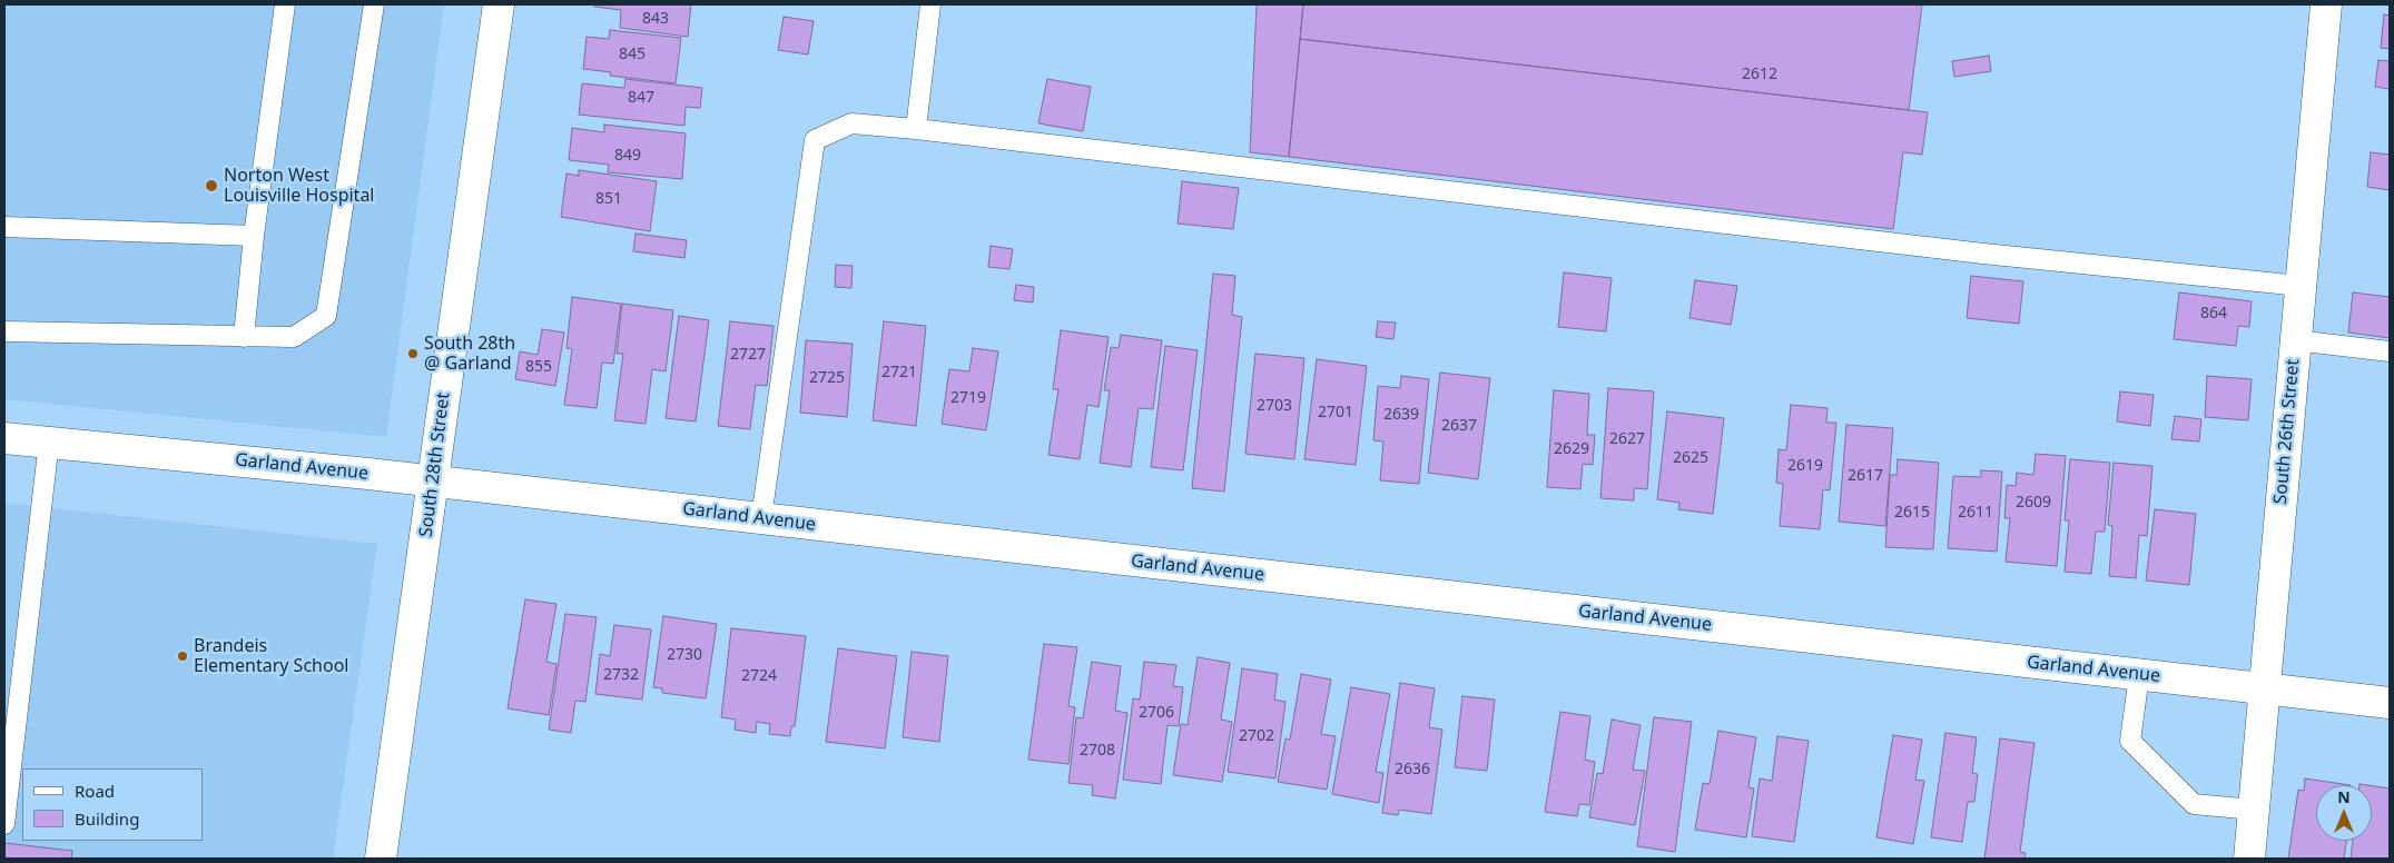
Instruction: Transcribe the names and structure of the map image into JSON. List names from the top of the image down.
{
  "streets": {
    "street": ["South 26th Street", "South 28th Street", "Garland Avenue"]
  },
  "crossings": [
    ["South 26th Street", "Garland Avenue"],
    ["South 28th Street", "Garland Avenue"]
  ],
  "places": ["Norton West Louisville Hospital", "South 28th @ Garland", "Brandeis Elementary School"],
  "house_numbers": [
    "843",
    "845",
    "2612",
    "847",
    "849",
    "851",
    "864",
    "2727",
    "855",
    "2721",
    "2725",
    "2719",
    "2703",
    "2701",
    "2639",
    "2637",
    "2627",
    "2629",
    "2625",
    "2619",
    "2617",
    "2609",
    "2615",
    "2611",
    "2730",
    "2732",
    "2724",
    "2706",
    "2702",
    "2708",
    "2636"
  ],
  "legend": ["Road", "Building"],
  "north": "top"
}
